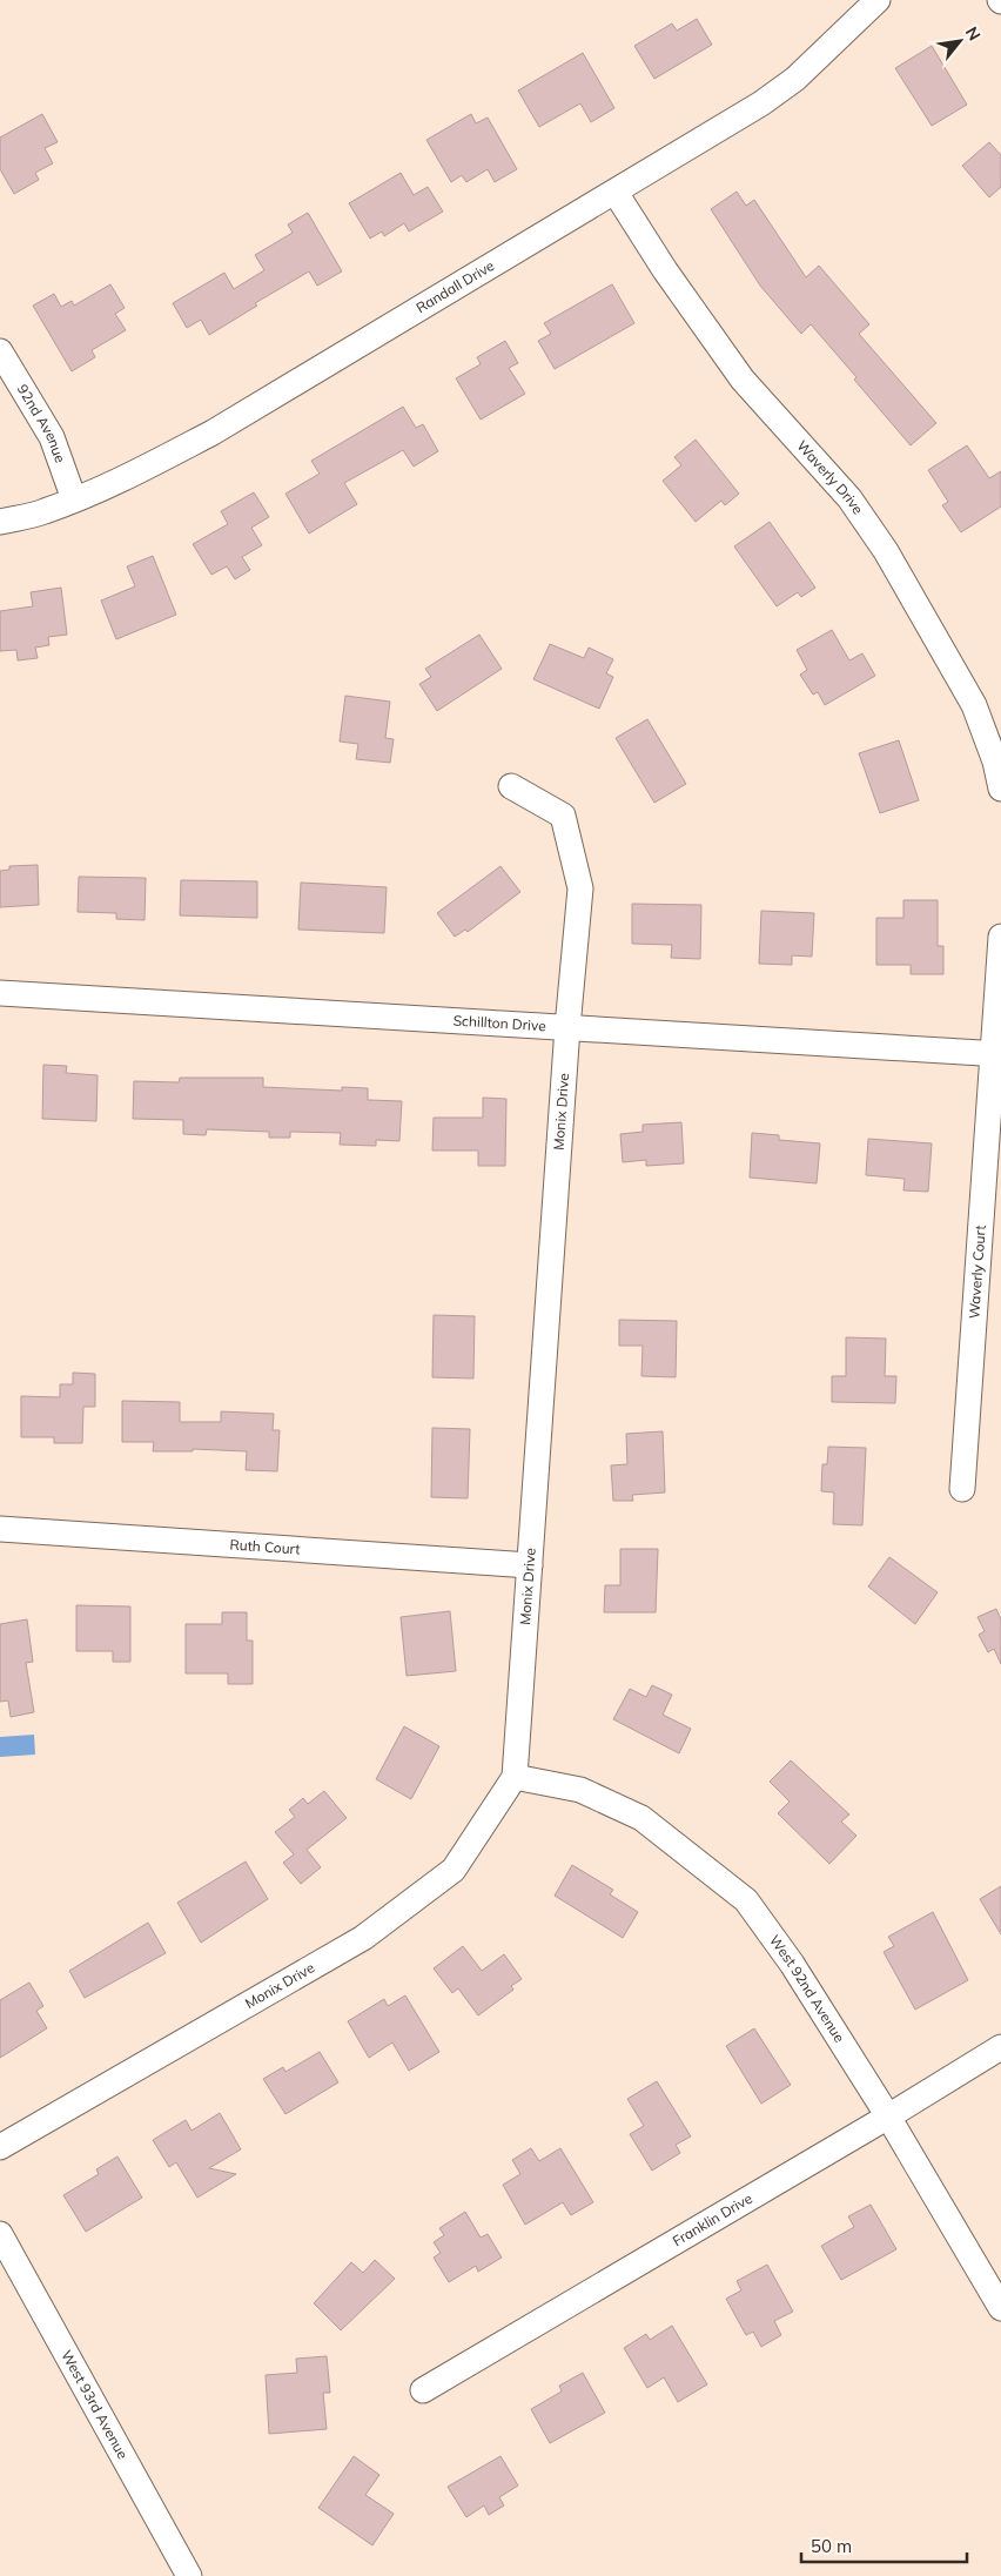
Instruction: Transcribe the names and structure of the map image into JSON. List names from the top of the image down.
{
  "streets": {
    "street": [
      "Randall Drive",
      "92nd Avenue",
      "Waverly Drive",
      "Schillton Drive",
      "Monix Drive",
      "Waverly Court",
      "Ruth Court",
      "West 92nd Avenue",
      "Franklin Drive",
      "West 93rd Avenue"
    ]
  },
  "crossings": [
    ["Randall Drive", "92nd Avenue"],
    ["Randall Drive", "Waverly Drive"],
    ["Schillton Drive", "Monix Drive"],
    ["Schillton Drive", "Waverly Court"],
    ["Monix Drive", "Ruth Court"],
    ["Monix Drive", "West 92nd Avenue"],
    ["West 92nd Avenue", "Franklin Drive"]
  ],
  "scale_bar": "50 m",
  "north": "top right"
}
